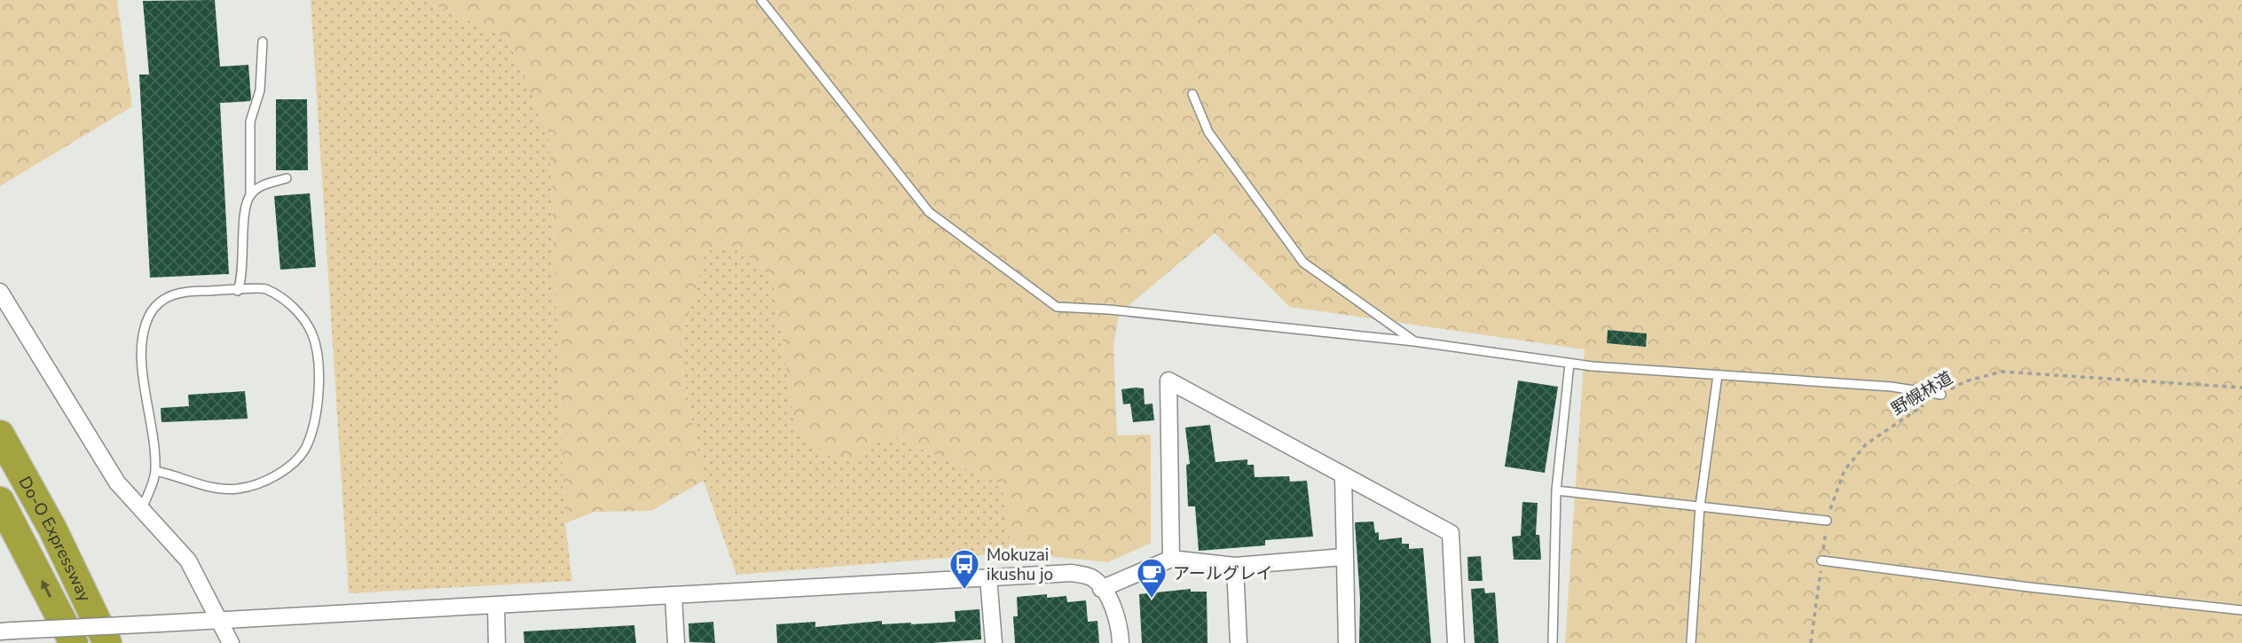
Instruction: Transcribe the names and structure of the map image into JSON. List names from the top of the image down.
{
  "streets": {
    "highway": ["Do-O Expressway"],
    "path": ["野幌林道"]
  },
  "places": {
    "bus stop": ["Mokuzai ikushu jo"],
    "cafe": ["アールグレイ"]
  }
}
